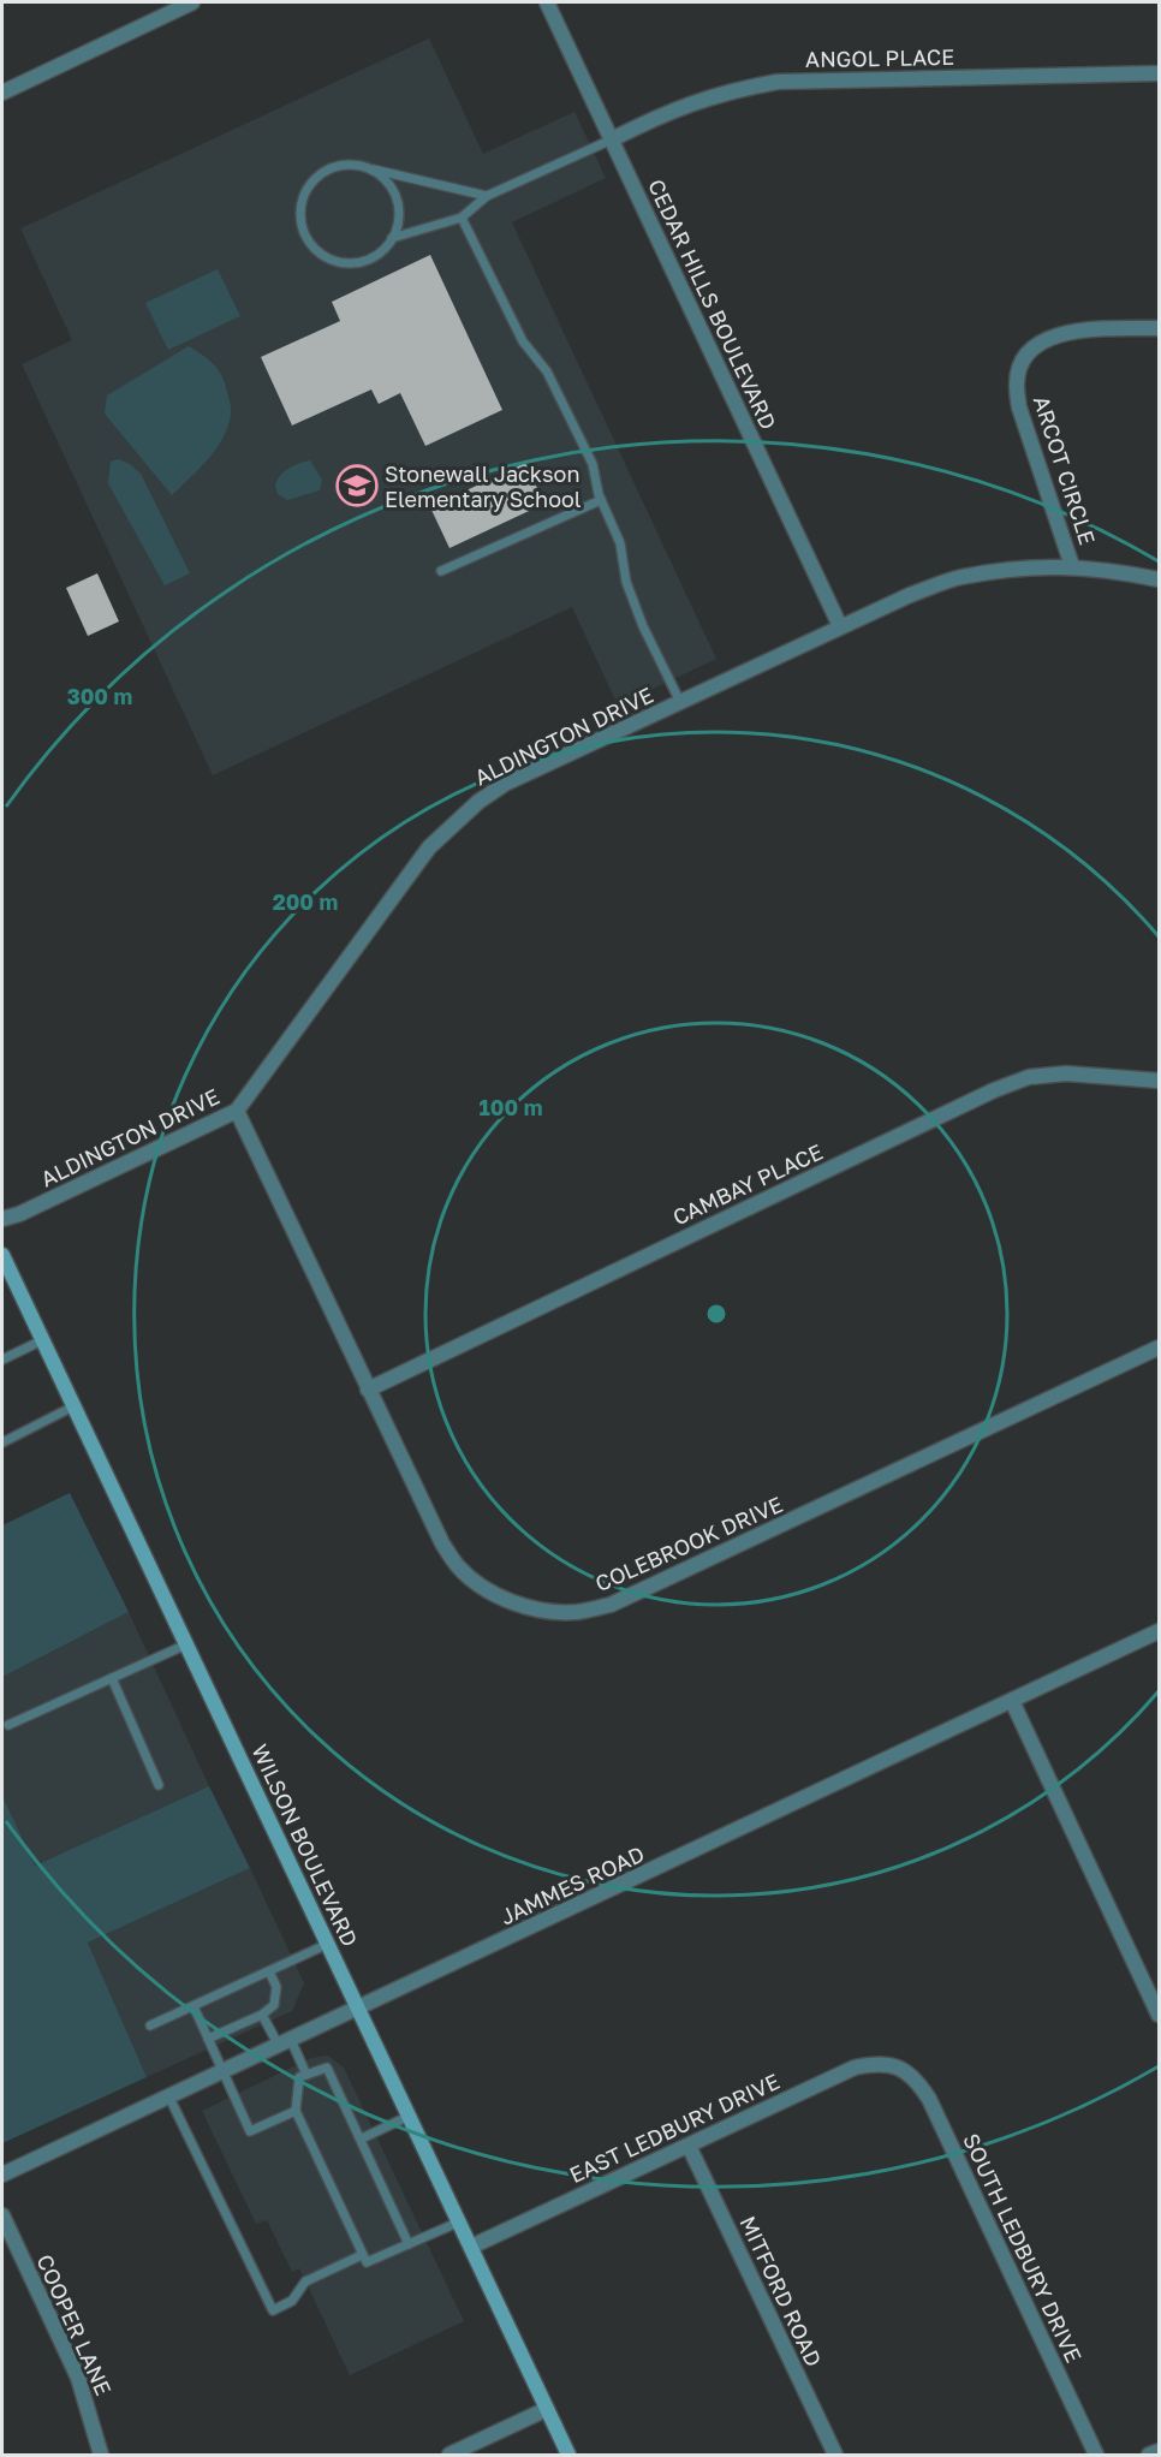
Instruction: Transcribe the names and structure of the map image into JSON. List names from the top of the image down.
{
  "streets": {
    "main road": ["WILSON BOULEVARD"],
    "street": [
      "ANGOL PLACE",
      "CEDAR HILLS BOULEVARD",
      "ARCOT CIRCLE",
      "ALDINGTON DRIVE",
      "CAMBAY PLACE",
      "COLEBROOK DRIVE",
      "JAMMES ROAD",
      "EAST LEDBURY DRIVE",
      "SOUTH LEDBURY DRIVE",
      "MITFORD ROAD",
      "COOPER LANE"
    ]
  },
  "crossings": [
    ["ANGOL PLACE", "CEDAR HILLS BOULEVARD"],
    ["CEDAR HILLS BOULEVARD", "ALDINGTON DRIVE"],
    ["ARCOT CIRCLE", "ALDINGTON DRIVE"],
    ["ALDINGTON DRIVE", "COLEBROOK DRIVE"],
    ["CAMBAY PLACE", "COLEBROOK DRIVE"],
    ["WILSON BOULEVARD", "JAMMES ROAD"],
    ["WILSON BOULEVARD", "EAST LEDBURY DRIVE"],
    ["EAST LEDBURY DRIVE", "SOUTH LEDBURY DRIVE"],
    ["EAST LEDBURY DRIVE", "MITFORD ROAD"]
  ],
  "places": {
    "school or university": ["Stonewall Jackson Elementary School"]
  },
  "rings": ["300 m", "200 m", "100 m"]
}
